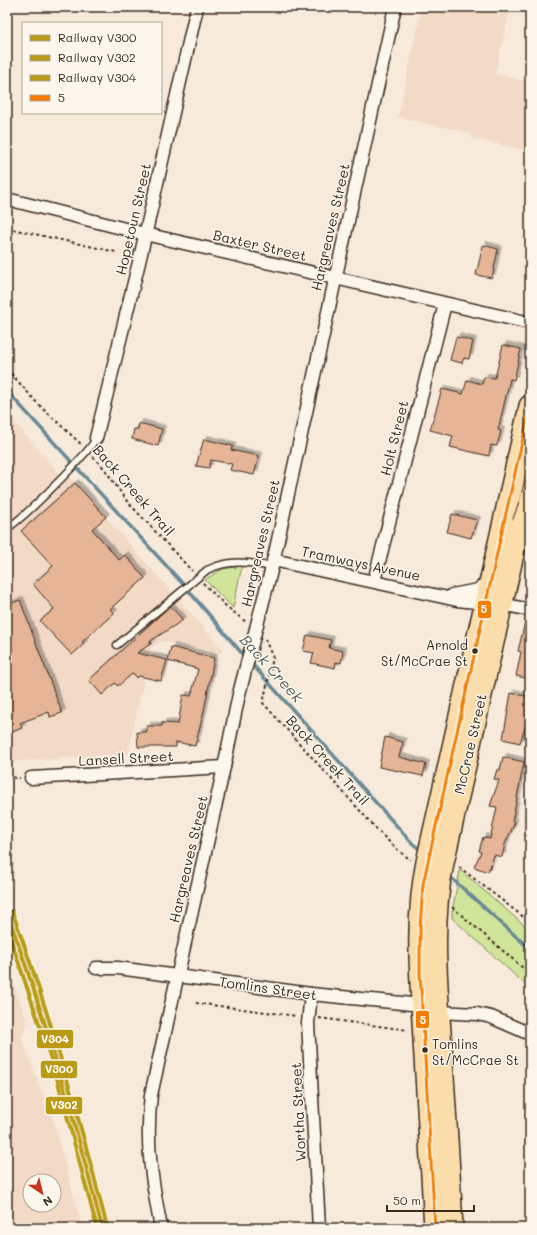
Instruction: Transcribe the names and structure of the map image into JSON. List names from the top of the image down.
{
  "streets": {
    "highway": ["McCrae Street"],
    "street": [
      "Hopetoun Street",
      "Hargreaves Street",
      "Baxter Street",
      "Holt Street",
      "Tramways Avenue",
      "Lansell Street",
      "Tomlins Street",
      "Wortha Street"
    ],
    "path": ["Back Creek Trail"]
  },
  "crossings": [
    ["Hopetoun Street", "Baxter Street"],
    ["Hargreaves Street", "Baxter Street"],
    ["Hargreaves Street", "Tramways Avenue"],
    ["Hargreaves Street", "Lansell Street"],
    ["Hargreaves Street", "Tomlins Street"],
    ["Baxter Street", "Holt Street"],
    ["Holt Street", "Tramways Avenue"],
    ["Back Creek Trail", "McCrae Street"],
    ["Tramways Avenue", "McCrae Street"],
    ["McCrae Street", "Tomlins Street"],
    ["Tomlins Street", "Wortha Street"]
  ],
  "water": ["Back Creek"],
  "places": ["Arnold St/McCrae St", "Tomlins St/McCrae St"],
  "lines": [
    "transit line 5",
    "rail line V304",
    "rail line V300",
    "rail line V302"
  ],
  "legend": [
    "Railway V300",
    "Railway V302",
    "Railway V304",
    "5"
  ],
  "scale_bar": "50 m",
  "north": "bottom right"
}
